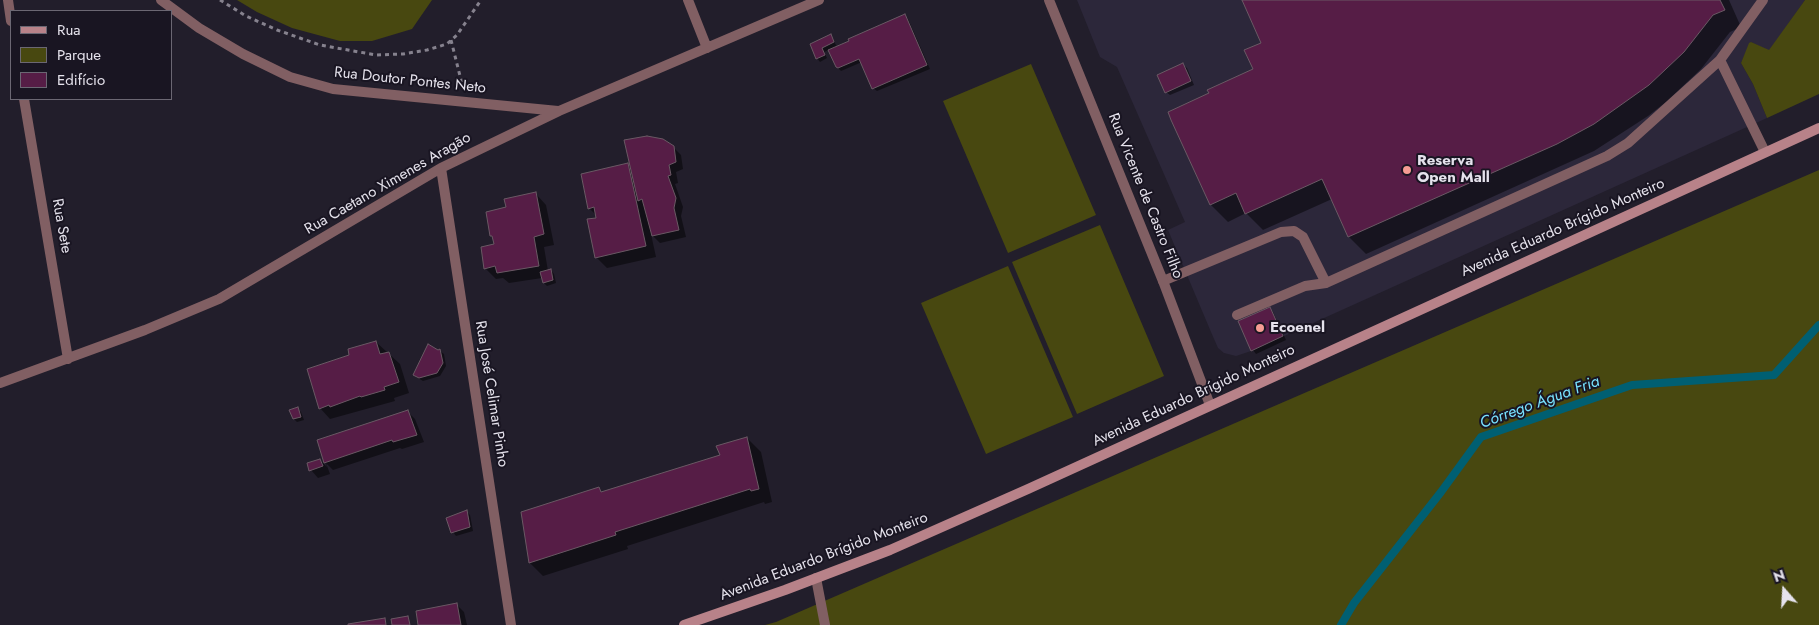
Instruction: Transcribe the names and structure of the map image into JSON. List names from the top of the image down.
{
  "streets": {
    "main road": ["Avenida Eduardo Brígido Monteiro"],
    "street": [
      "Rua Doutor Pontes Neto",
      "Rua Caetano Ximenes Aragão",
      "Rua Vicente de Castro Filho",
      "Rua Sete",
      "Rua José Celimar Pinho"
    ]
  },
  "crossings": [
    ["Rua Doutor Pontes Neto", "Rua Caetano Ximenes Aragão"],
    ["Rua Caetano Ximenes Aragão", "Rua Sete"],
    ["Rua Caetano Ximenes Aragão", "Rua José Celimar Pinho"],
    ["Rua Vicente de Castro Filho", "Avenida Eduardo Brígido Monteiro"]
  ],
  "water": ["Córrego Água Fria"],
  "places": ["Reserva Open Mall", "Ecoenel"],
  "legend": ["Rua", "Parque", "Edifício"],
  "north": "top"
}
